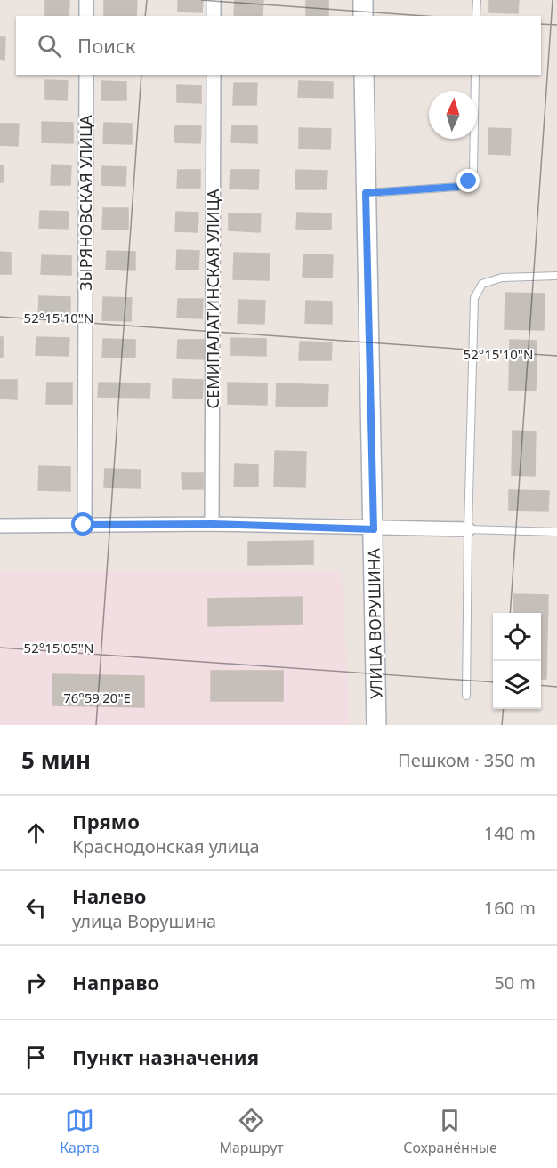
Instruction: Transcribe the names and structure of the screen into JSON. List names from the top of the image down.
{
  "streets": {
    "street": ["ЗЫРЯНОВСКАЯ УЛИЦА", "СЕМИПАЛАТИНСКАЯ УЛИЦА", "УЛИЦА ВОРУШИНА"]
  },
  "north": "top",
  "page": {
    "search": "Поиск",
    "heading": ["5 мин", "Пешком · 350 m"],
    "list": [
      ["Прямо", "Краснодонская улица", "140 m"],
      ["Налево", "улица Ворушина", "160 m"],
      ["Направо", "50 m"],
      "Пункт назначения"
    ],
    "nav": ["Карта", "Маршрут", "Сохранённые"]
  },
  "coordinates": ["52°15'10\"N", "52°15'05\"N", "76°59'20\"E"]
}
